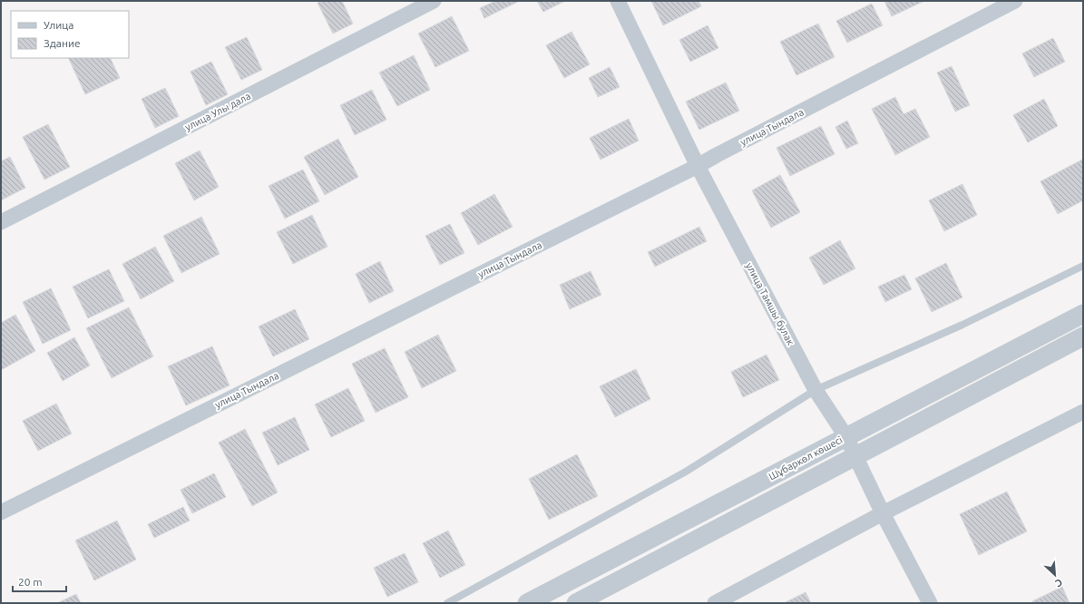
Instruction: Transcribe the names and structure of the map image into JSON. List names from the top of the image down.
{
  "streets": {
    "street": [
      "улица Улы дала",
      "улица Тындала",
      "улица Тамшы булак",
      "Шұбаркөл көшесі"
    ]
  },
  "crossings": [
    ["улица Тындала", "улица Тамшы булак"],
    ["улица Тамшы булак", "Шұбаркөл көшесі"]
  ],
  "legend": ["Улица", "Здание"],
  "scale_bar": "20 m",
  "north": "bottom right"
}
